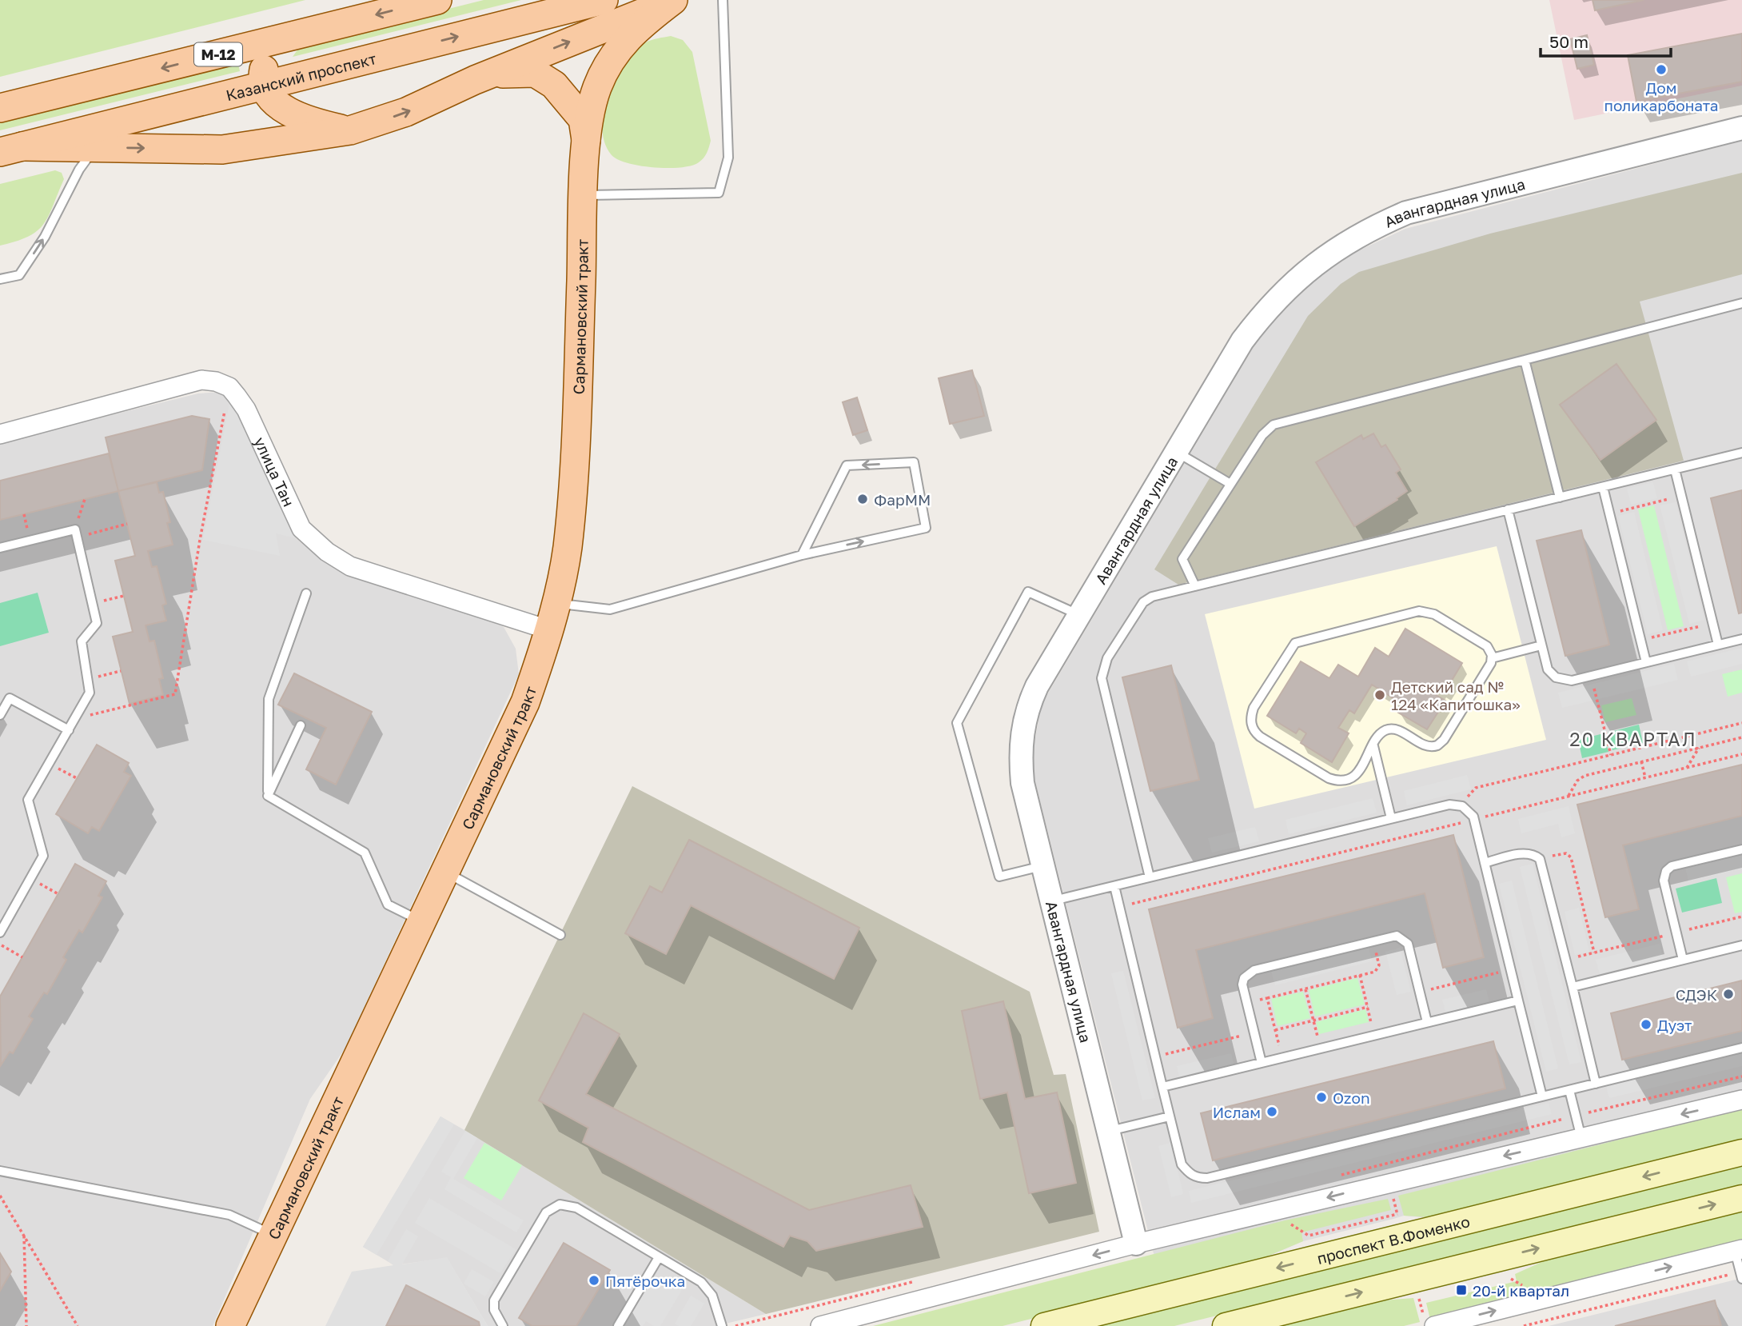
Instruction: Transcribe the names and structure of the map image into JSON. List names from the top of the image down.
{
  "streets": {
    "main road": [
      "М-12",
      "Казанский проспект",
      "Сармановский тракт",
      "проспект В.Фоменко"
    ],
    "street": ["Авангардная улица", "улица Тан"]
  },
  "crossings": [
    ["Сармановский тракт", "улица Тан"]
  ],
  "districts": ["20 КВАРТАЛ"],
  "places": {
    "other": [
      "Дом поликарбоната",
      "ФарММ",
      "Детский сад № 124 «Капитошка»",
      "СДЭК",
      "Дуэт",
      "Ozon",
      "Ислам",
      "Пятёрочка"
    ],
    "transit": ["20-й квартал"]
  },
  "scale_bar": "50 m"
}
